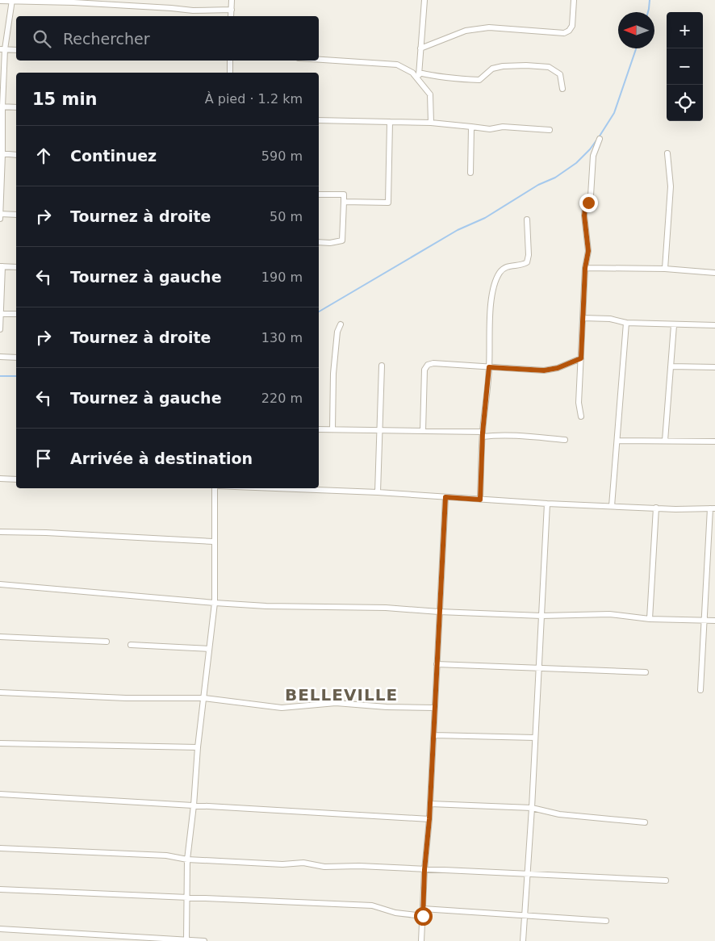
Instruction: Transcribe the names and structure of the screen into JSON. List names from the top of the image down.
{
  "districts": ["BELLEVILLE"],
  "north": "left",
  "page": {
    "map_buttons": ["+", "−"],
    "search": "Rechercher",
    "heading": ["15 min", "À pied · 1.2 km"],
    "list": [
      ["Continuez", "590 m"],
      ["Tournez à droite", "50 m"],
      ["Tournez à gauche", "190 m"],
      ["Tournez à droite", "130 m"],
      ["Tournez à gauche", "220 m"],
      "Arrivée à destination"
    ]
  }
}
